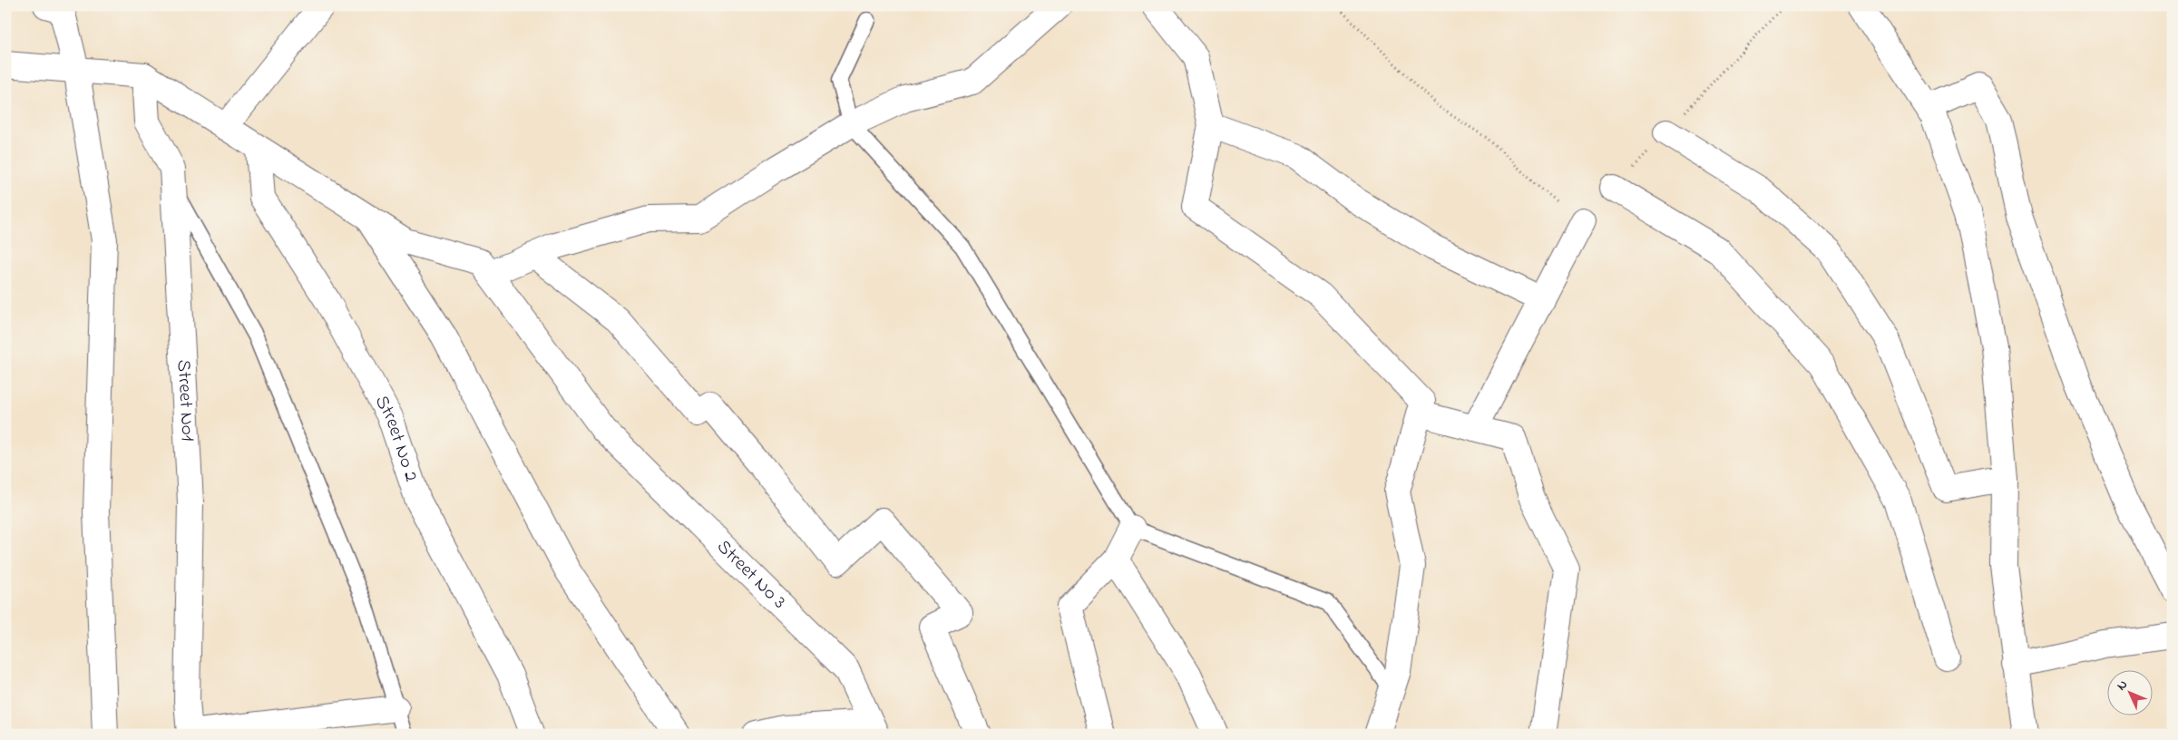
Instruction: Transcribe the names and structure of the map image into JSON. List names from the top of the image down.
{
  "streets": {
    "street": ["Street No1", "Street No 2", "Street No 3"]
  },
  "crossings": [
    ["Street No1", "Street No 3"],
    ["Street No 2", "Street No 3"]
  ],
  "north": "top left"
}
